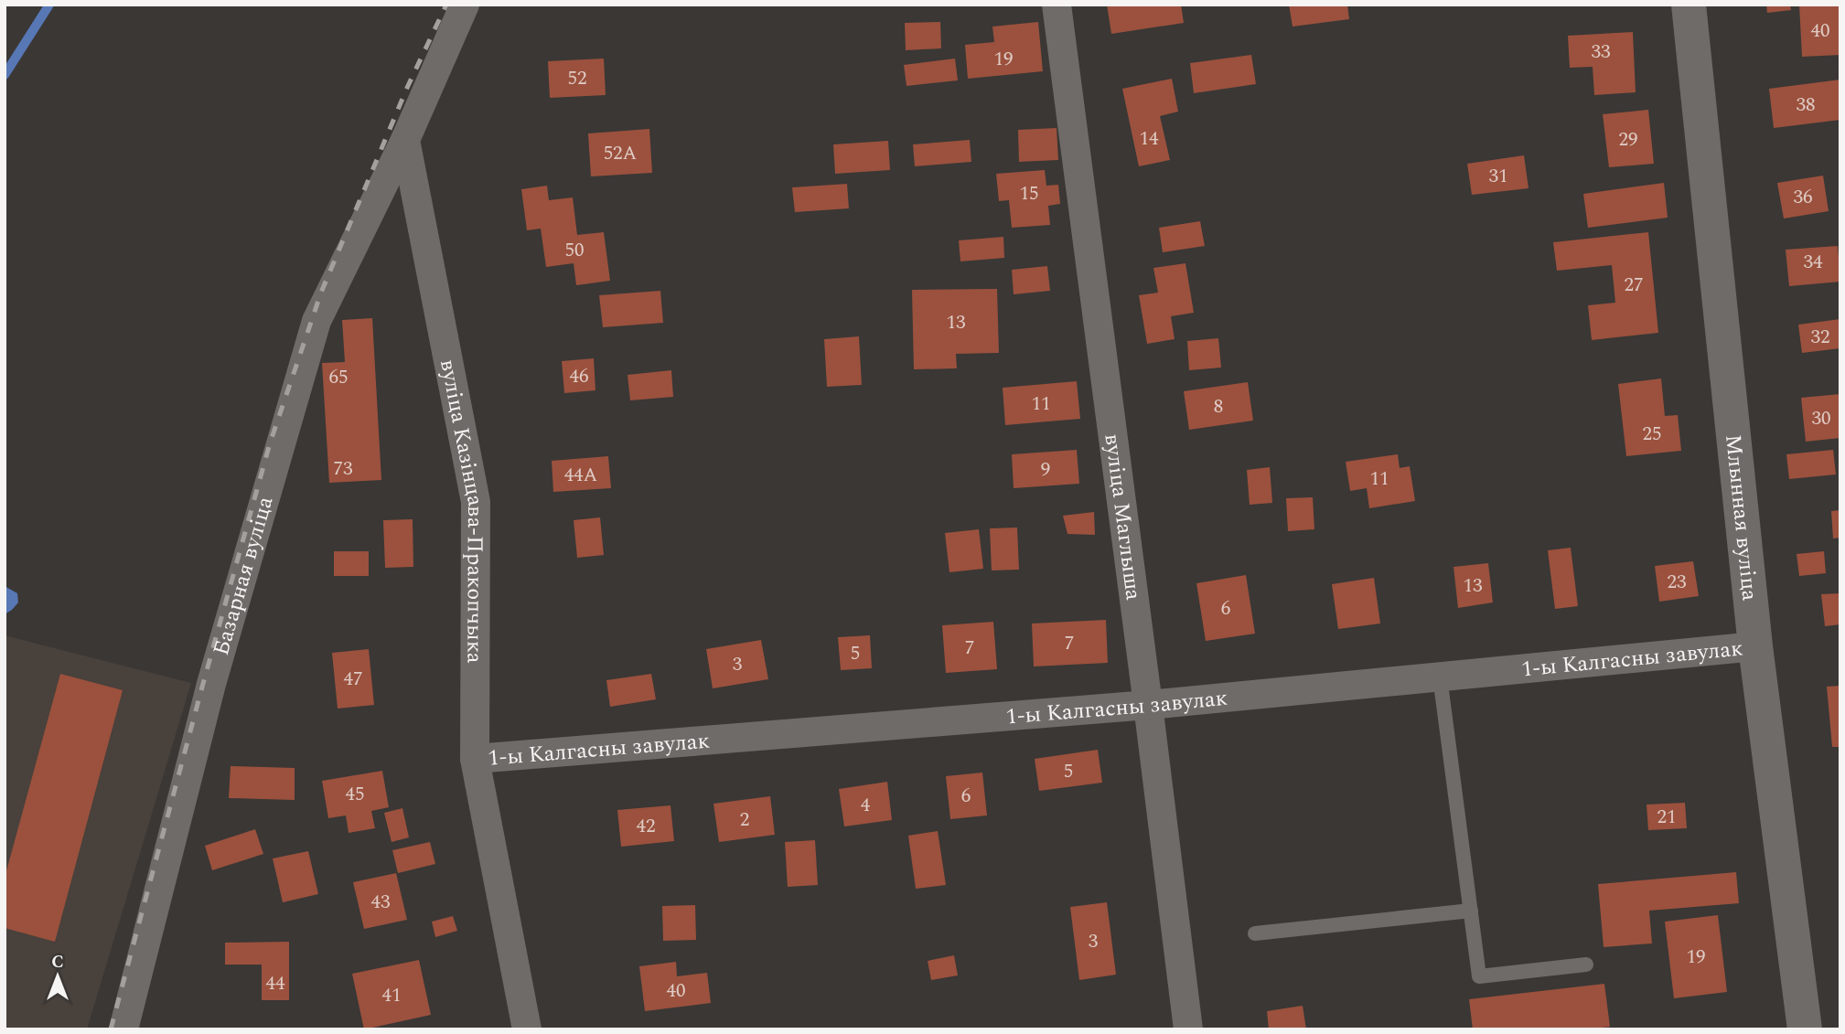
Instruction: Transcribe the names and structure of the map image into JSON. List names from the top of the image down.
{
  "streets": {
    "street": [
      "вуліца Казінцава-Пракопчыка",
      "вуліца Маглыша",
      "Млынная вуліца",
      "Базарная вуліца",
      "1-ы Калгасны завулак"
    ]
  },
  "crossings": [
    ["вуліца Казінцава-Пракопчыка", "Базарная вуліца"],
    ["вуліца Казінцава-Пракопчыка", "1-ы Калгасны завулак"],
    ["вуліца Маглыша", "1-ы Калгасны завулак"],
    ["Млынная вуліца", "1-ы Калгасны завулак"]
  ],
  "house_numbers": [
    "40",
    "33",
    "19",
    "52",
    "38",
    "14",
    "29",
    "52А",
    "31",
    "15",
    "36",
    "50",
    "34",
    "27",
    "13",
    "32",
    "46",
    "65",
    "11",
    "8",
    "30",
    "25",
    "73",
    "9",
    "44А",
    "11",
    "23",
    "13",
    "6",
    "7",
    "7",
    "5",
    "3",
    "47",
    "5",
    "45",
    "6",
    "4",
    "21",
    "2",
    "42",
    "43",
    "3",
    "19",
    "44",
    "40",
    "41"
  ],
  "north": "top"
}
